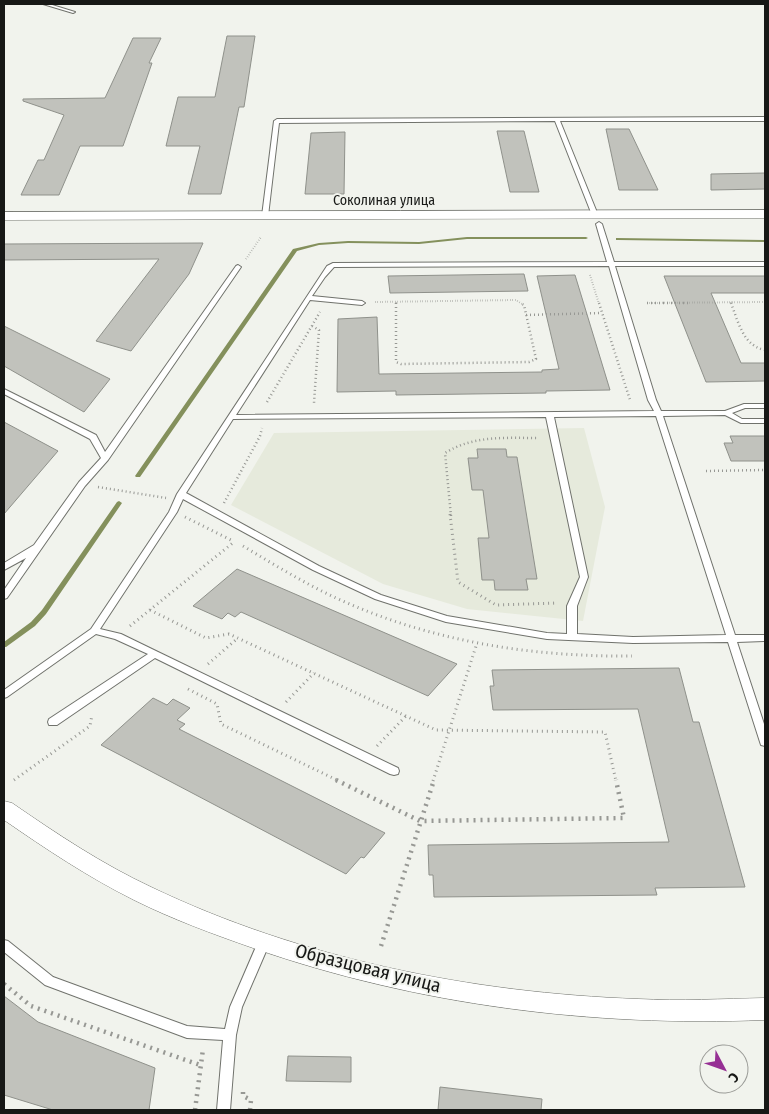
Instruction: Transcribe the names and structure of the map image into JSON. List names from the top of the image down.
{
  "streets": {
    "street": ["Соколиная улица", "Образцовая улица"]
  },
  "north": "bottom right"
}
